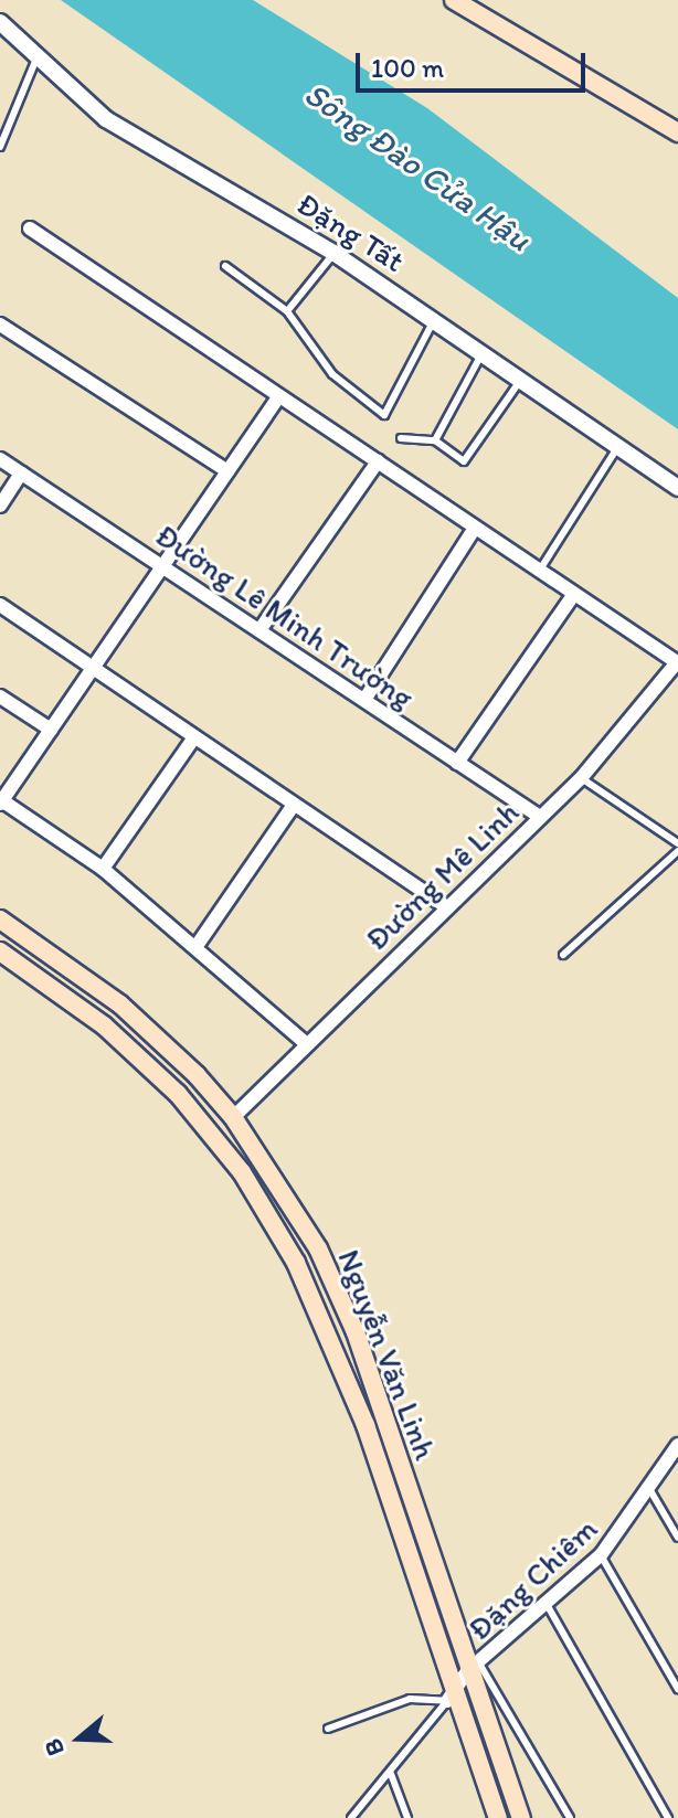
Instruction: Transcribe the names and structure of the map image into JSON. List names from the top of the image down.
{
  "streets": {
    "main road": ["Nguyễn Văn Linh"],
    "street": [
      "Đặng Tất",
      "Đường Lê Minh Trường",
      "Đường Mê Linh",
      "Đặng Chiêm"
    ]
  },
  "crossings": [
    ["Đường Lê Minh Trường", "Đường Mê Linh"],
    ["Đường Mê Linh", "Nguyễn Văn Linh"],
    ["Nguyễn Văn Linh", "Đặng Chiêm"]
  ],
  "water": ["Sông Đào Cửa Hậu"],
  "scale_bar": "100 m",
  "north": "left"
}
